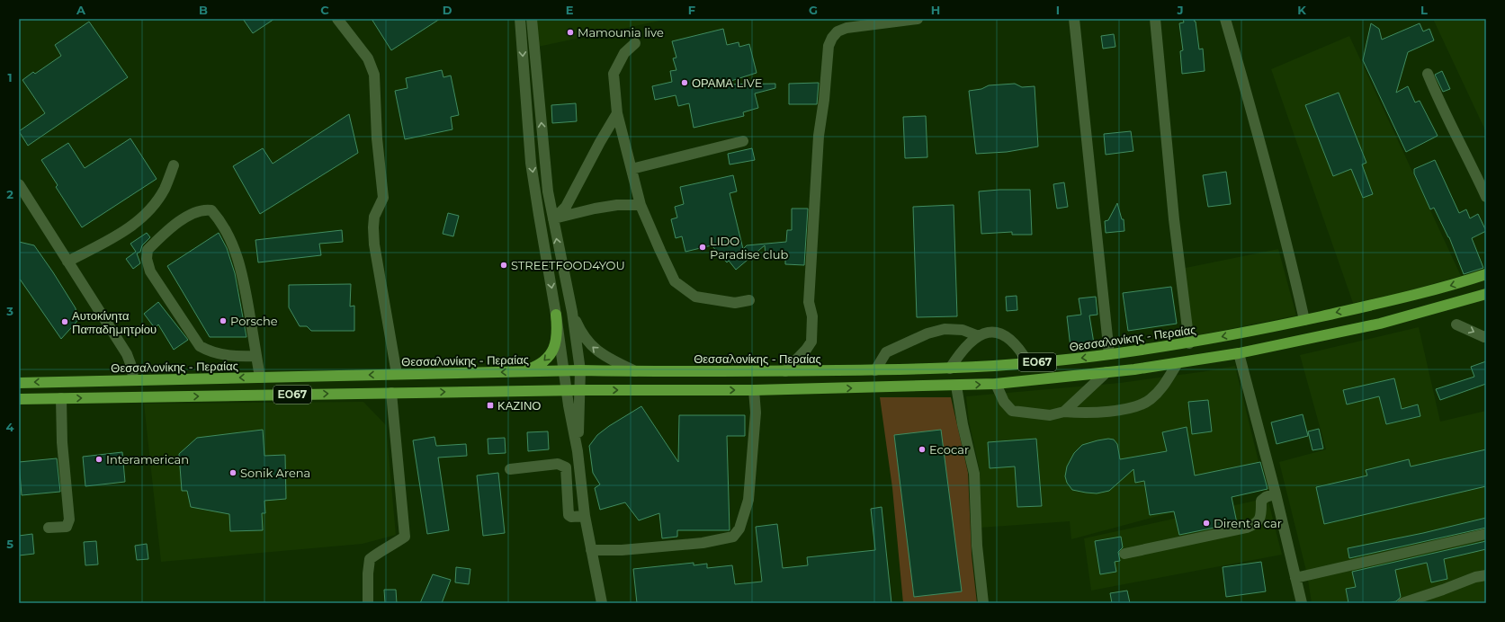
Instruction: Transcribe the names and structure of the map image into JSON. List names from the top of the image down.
{
  "streets": {
    "main road": ["Θεσσαλονίκης - Περαίας", "ΕΟ67"]
  },
  "places": {
    "other": [
      "Mamounia live",
      "ΟΡΑΜΑ LIVE",
      "LIDO Paradise club",
      "STREETFOOD4YOU",
      "Porsche",
      "Αυτοκίνητα Παπαδημητρίου",
      "Ecocar",
      "Interamerican",
      "Sonik Arena",
      "Dirent a car"
    ],
    "transit": ["ΚΑΖΙΝΟ"]
  },
  "grid": {
    "columns": [
      "A",
      "B",
      "C",
      "D",
      "E",
      "F",
      "G",
      "H",
      "I",
      "J",
      "K",
      "L"
    ],
    "rows": [
      "1",
      "2",
      "3",
      "4",
      "5"
    ]
  }
}
